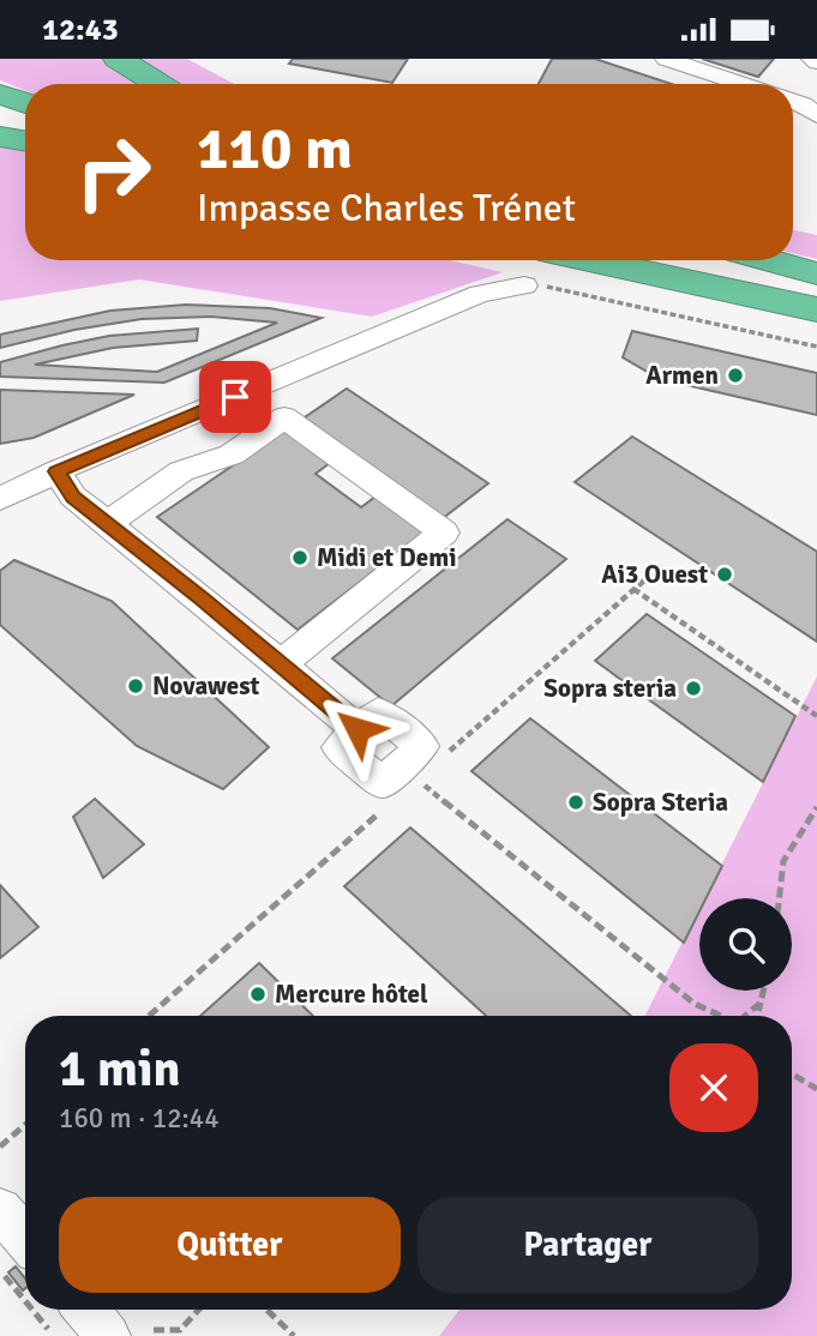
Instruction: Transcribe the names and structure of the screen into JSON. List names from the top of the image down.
{
  "places": [
    "Armen",
    "Midi et Demi",
    "Ai3 Ouest",
    "Novawest",
    "Sopra steria",
    "Sopra Steria",
    "Mercure hôtel"
  ],
  "page": {
    "status": "12:43",
    "turn": ["110 m", "Impasse Charles Trénet"],
    "heading": ["1 min", "160 m · 12:44"],
    "buttons": ["Quitter", "Partager"]
  }
}
